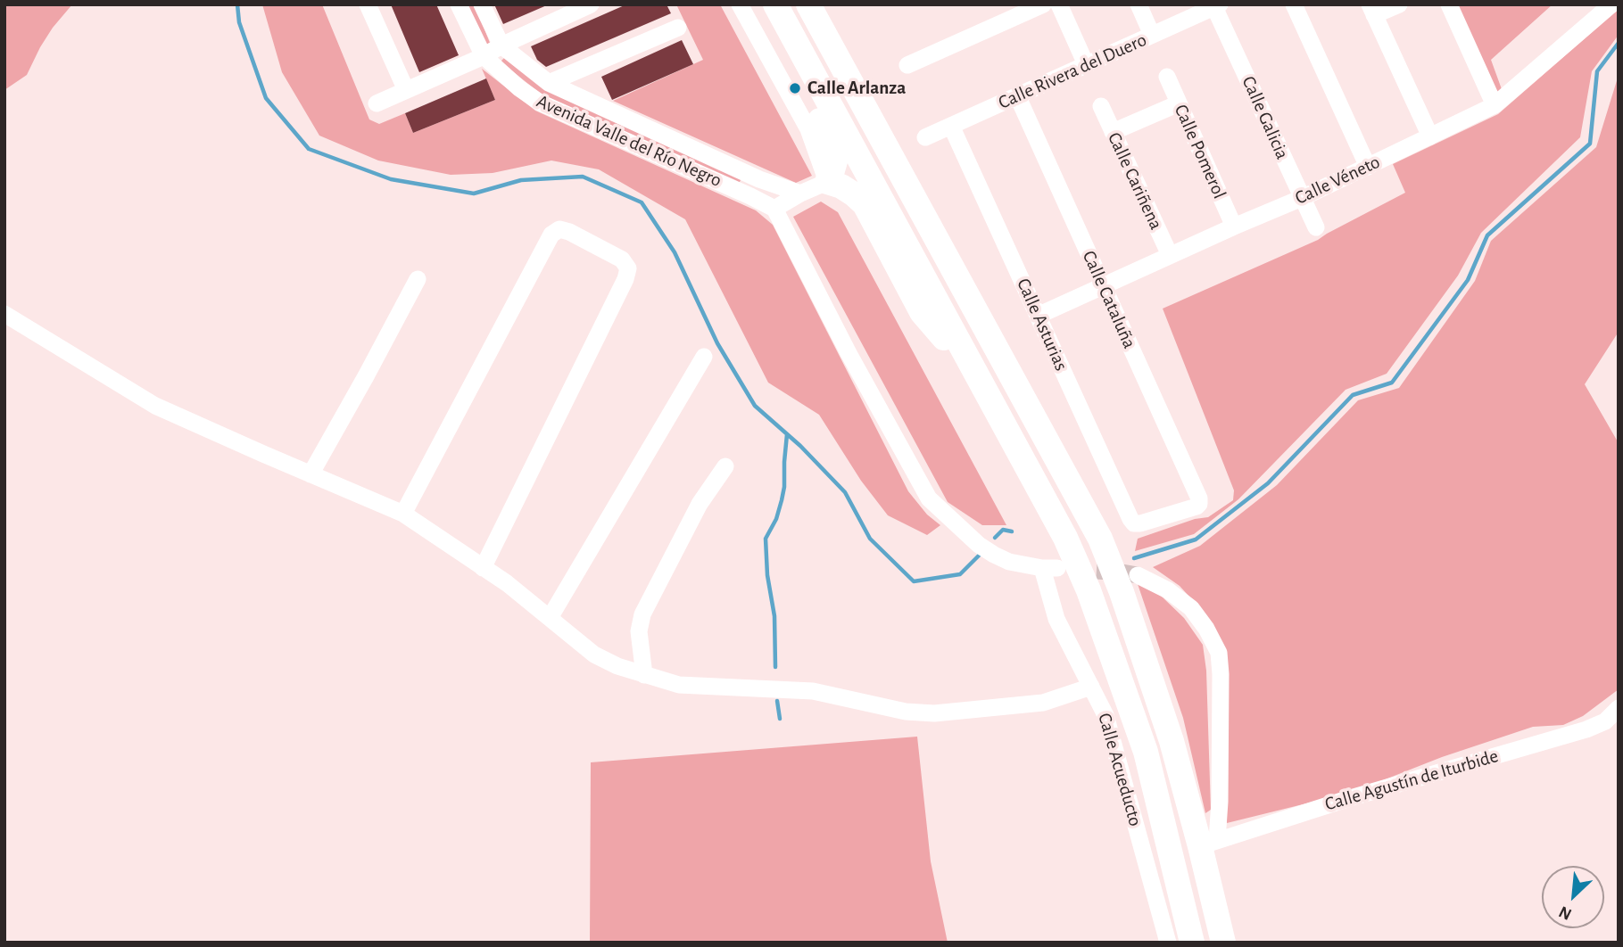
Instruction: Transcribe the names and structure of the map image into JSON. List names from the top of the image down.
{
  "streets": {
    "street": [
      "Calle Rivera del Duero",
      "Calle Galicia",
      "Avenida Valle del Río Negro",
      "Calle Pomerol",
      "Calle Véneto",
      "Calle Cariñena",
      "Calle Cataluña",
      "Calle Asturias",
      "Calle Acueducto",
      "Calle Agustín de Iturbide"
    ]
  },
  "crossings": [
    ["Calle Rivera del Duero", "Calle Galicia"],
    ["Calle Rivera del Duero", "Calle Cataluña"],
    ["Calle Rivera del Duero", "Calle Asturias"],
    ["Calle Galicia", "Calle Véneto"],
    ["Avenida Valle del Río Negro", "Calle Acueducto"],
    ["Calle Pomerol", "Calle Véneto"],
    ["Calle Véneto", "Calle Cariñena"],
    ["Calle Véneto", "Calle Cataluña"],
    ["Calle Véneto", "Calle Asturias"],
    ["Calle Cataluña", "Calle Asturias"]
  ],
  "places": ["Calle Arlanza"],
  "north": "bottom left"
}
